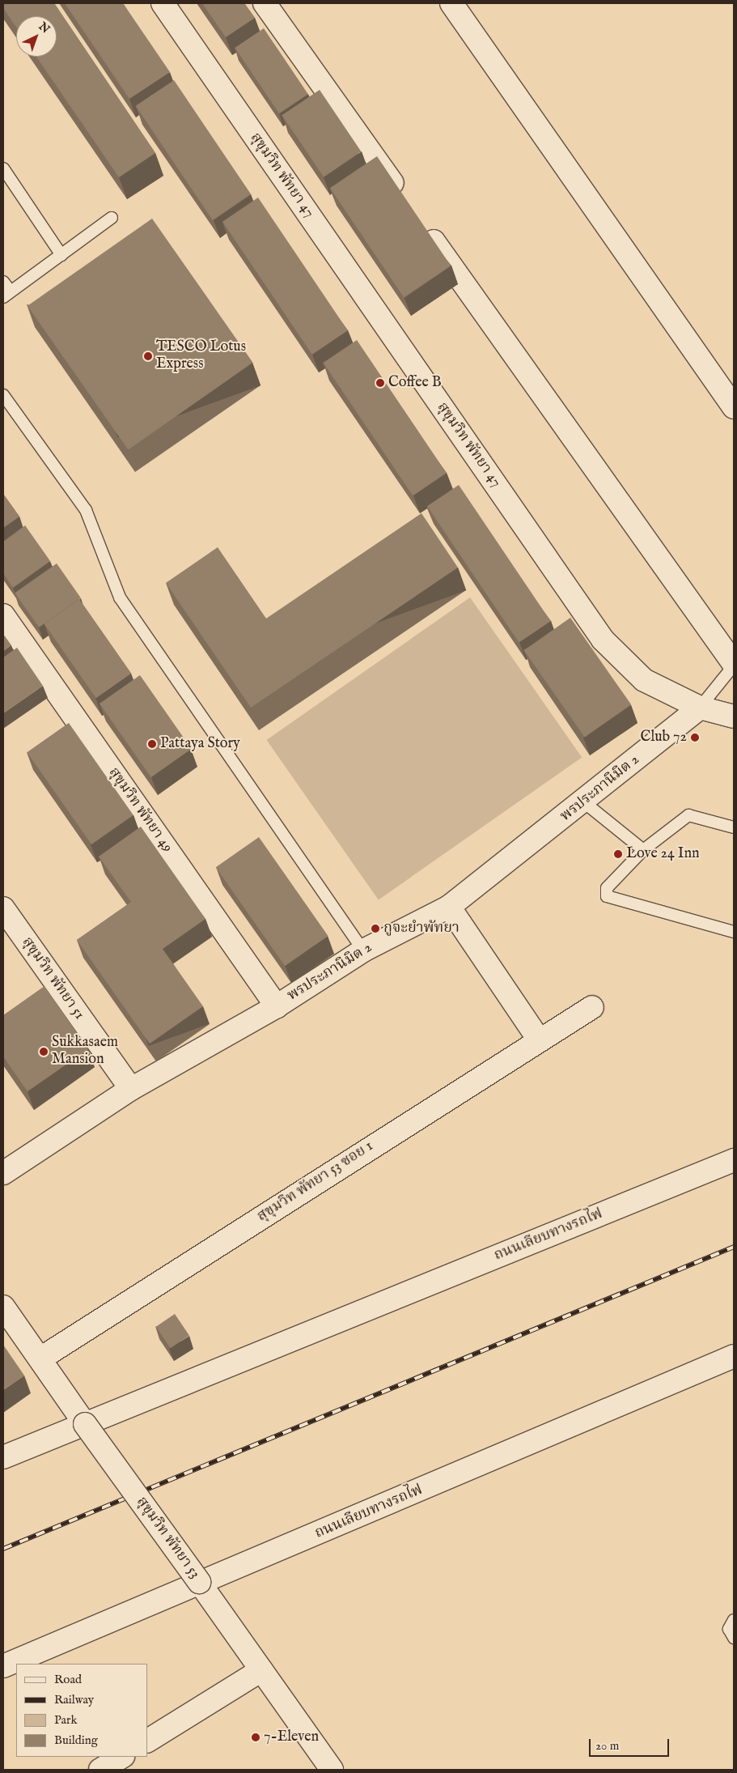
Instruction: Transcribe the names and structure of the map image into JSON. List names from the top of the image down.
{
  "streets": {
    "street": [
      "สุขุมวิท พัทยา 47",
      "พรประภานิมิต 2",
      "สุขุมวิท พัทยา 49",
      "สุขุมวิท พัทยา 51",
      "สุขุมวิท พัทยา 53 ซอย 1",
      "ถนนเลียบทางรถไฟ",
      "สุขุมวิท พัทยา 53"
    ]
  },
  "crossings": [
    ["สุขุมวิท พัทยา 47", "พรประภานิมิต 2"],
    ["พรประภานิมิต 2", "สุขุมวิท พัทยา 49"],
    ["พรประภานิมิต 2", "สุขุมวิท พัทยา 51"],
    ["สุขุมวิท พัทยา 53 ซอย 1", "สุขุมวิท พัทยา 53"],
    ["ถนนเลียบทางรถไฟ", "สุขุมวิท พัทยา 53"]
  ],
  "places": [
    "TESCO Lotus Express",
    "Coffee B",
    "Club 72",
    "Pattaya Story",
    "Love 24 Inn",
    "กูจะยำพัทยา",
    "Sukkasaem Mansion",
    "7-Eleven"
  ],
  "legend": [
    "Road",
    "Railway",
    "Park",
    "Building"
  ],
  "scale_bar": "20 m",
  "north": "top right"
}
